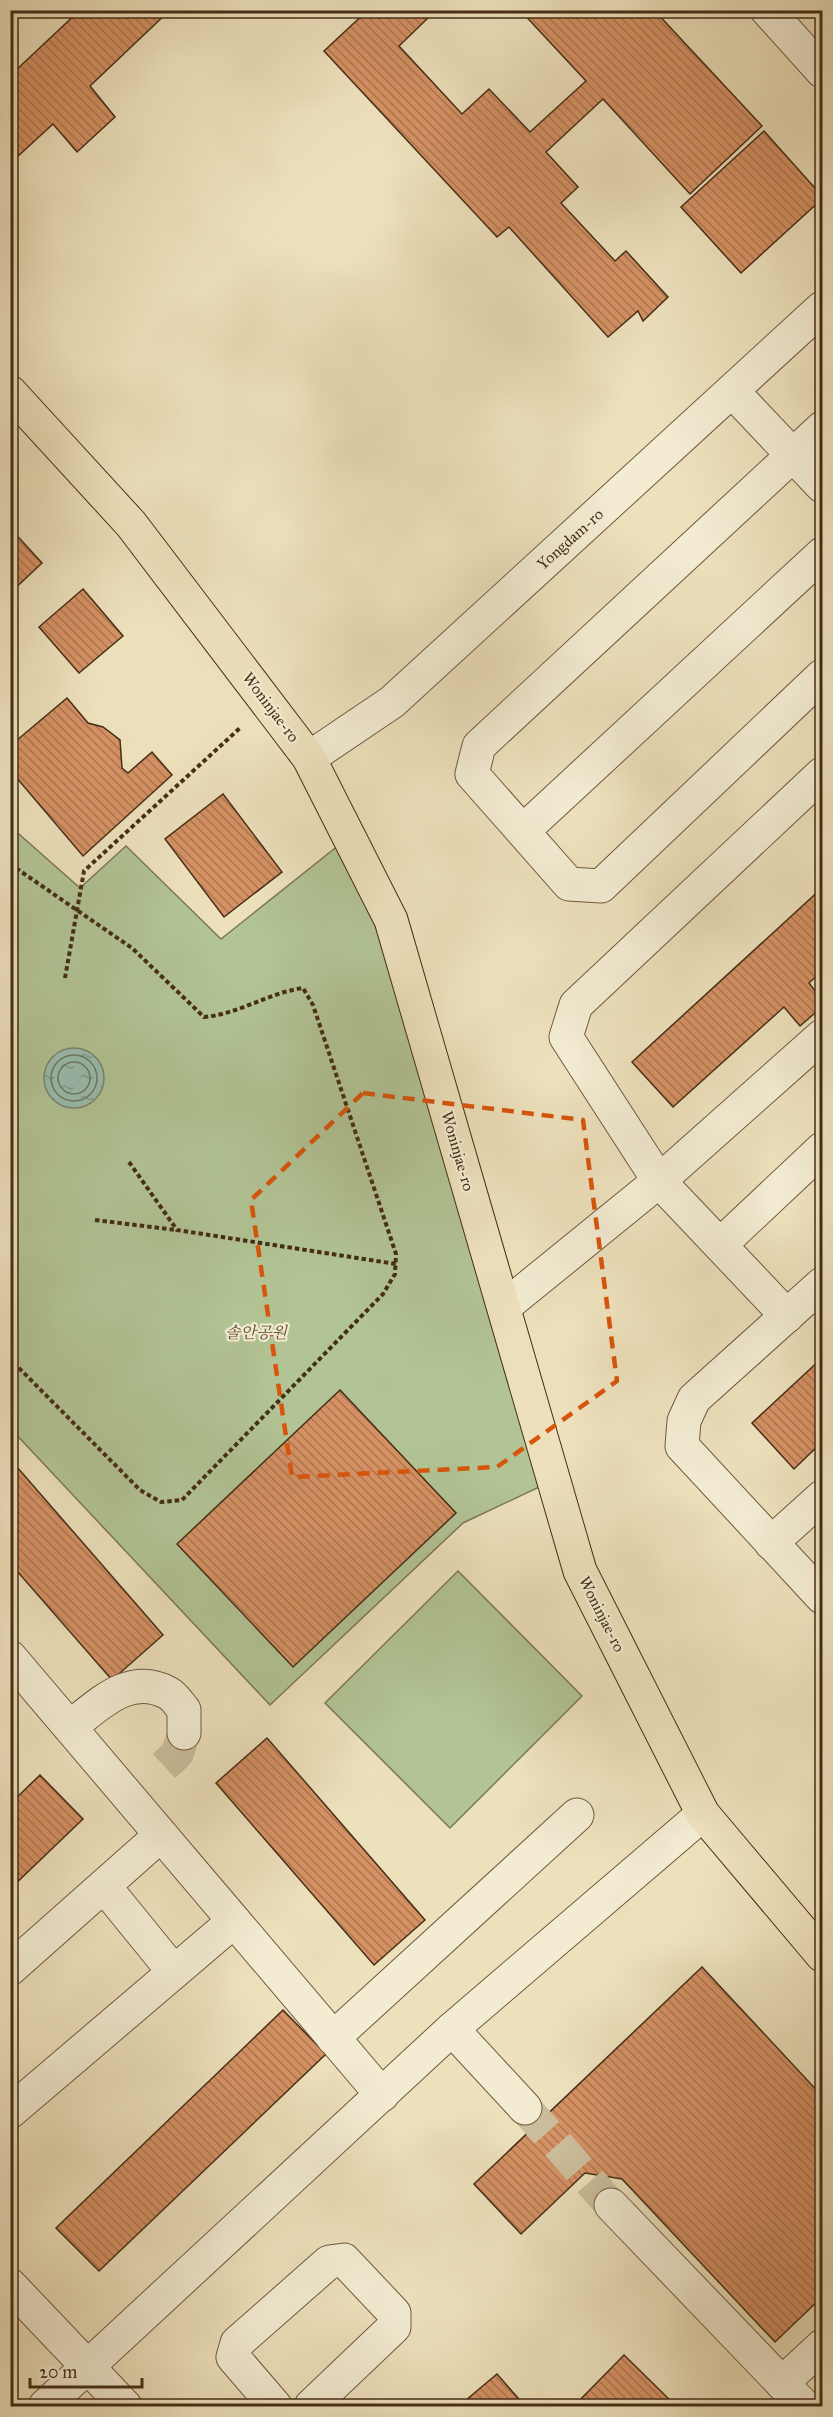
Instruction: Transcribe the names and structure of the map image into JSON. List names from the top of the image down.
{
  "streets": {
    "main road": ["Woninjae-ro"],
    "street": ["Yongdam-ro"]
  },
  "crossings": [
    ["Yongdam-ro", "Woninjae-ro"]
  ],
  "parks": ["솔안공원"],
  "scale_bar": "20 m"
}
